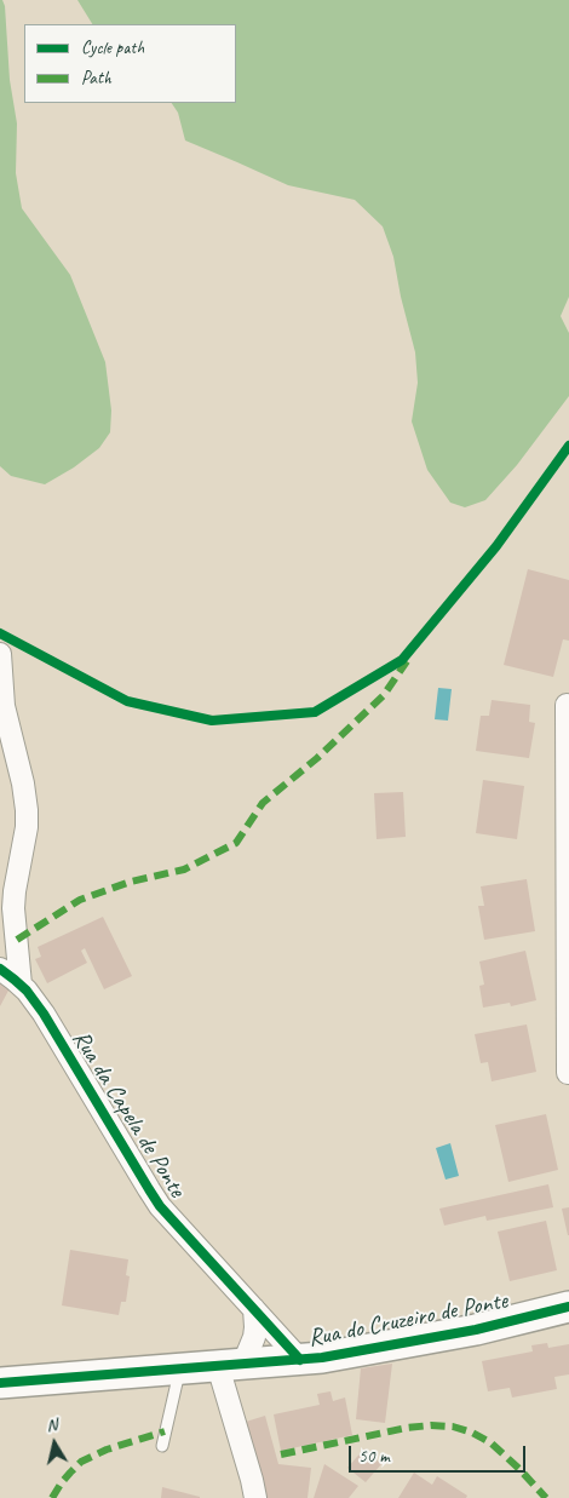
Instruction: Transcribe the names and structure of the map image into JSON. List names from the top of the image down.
{
  "streets": {
    "street": ["Rua da Capela de Ponte", "Rua do Cruzeiro de Ponte"]
  },
  "crossings": [
    ["Rua da Capela de Ponte", "Rua do Cruzeiro de Ponte"]
  ],
  "legend": ["Cycle path", "Path"],
  "scale_bar": "50 m",
  "north": "top"
}
